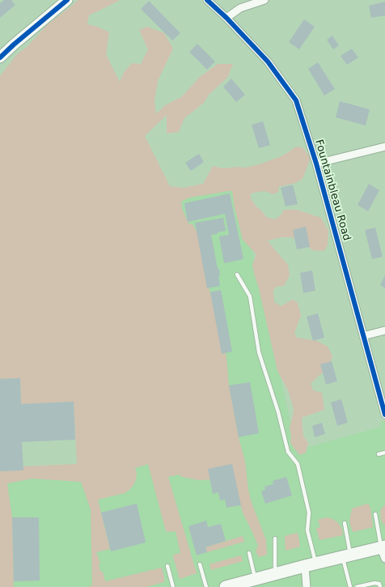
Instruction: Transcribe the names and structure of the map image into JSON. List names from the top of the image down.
{
  "streets": {
    "street": ["Fountainbleau Road"]
  }
}
